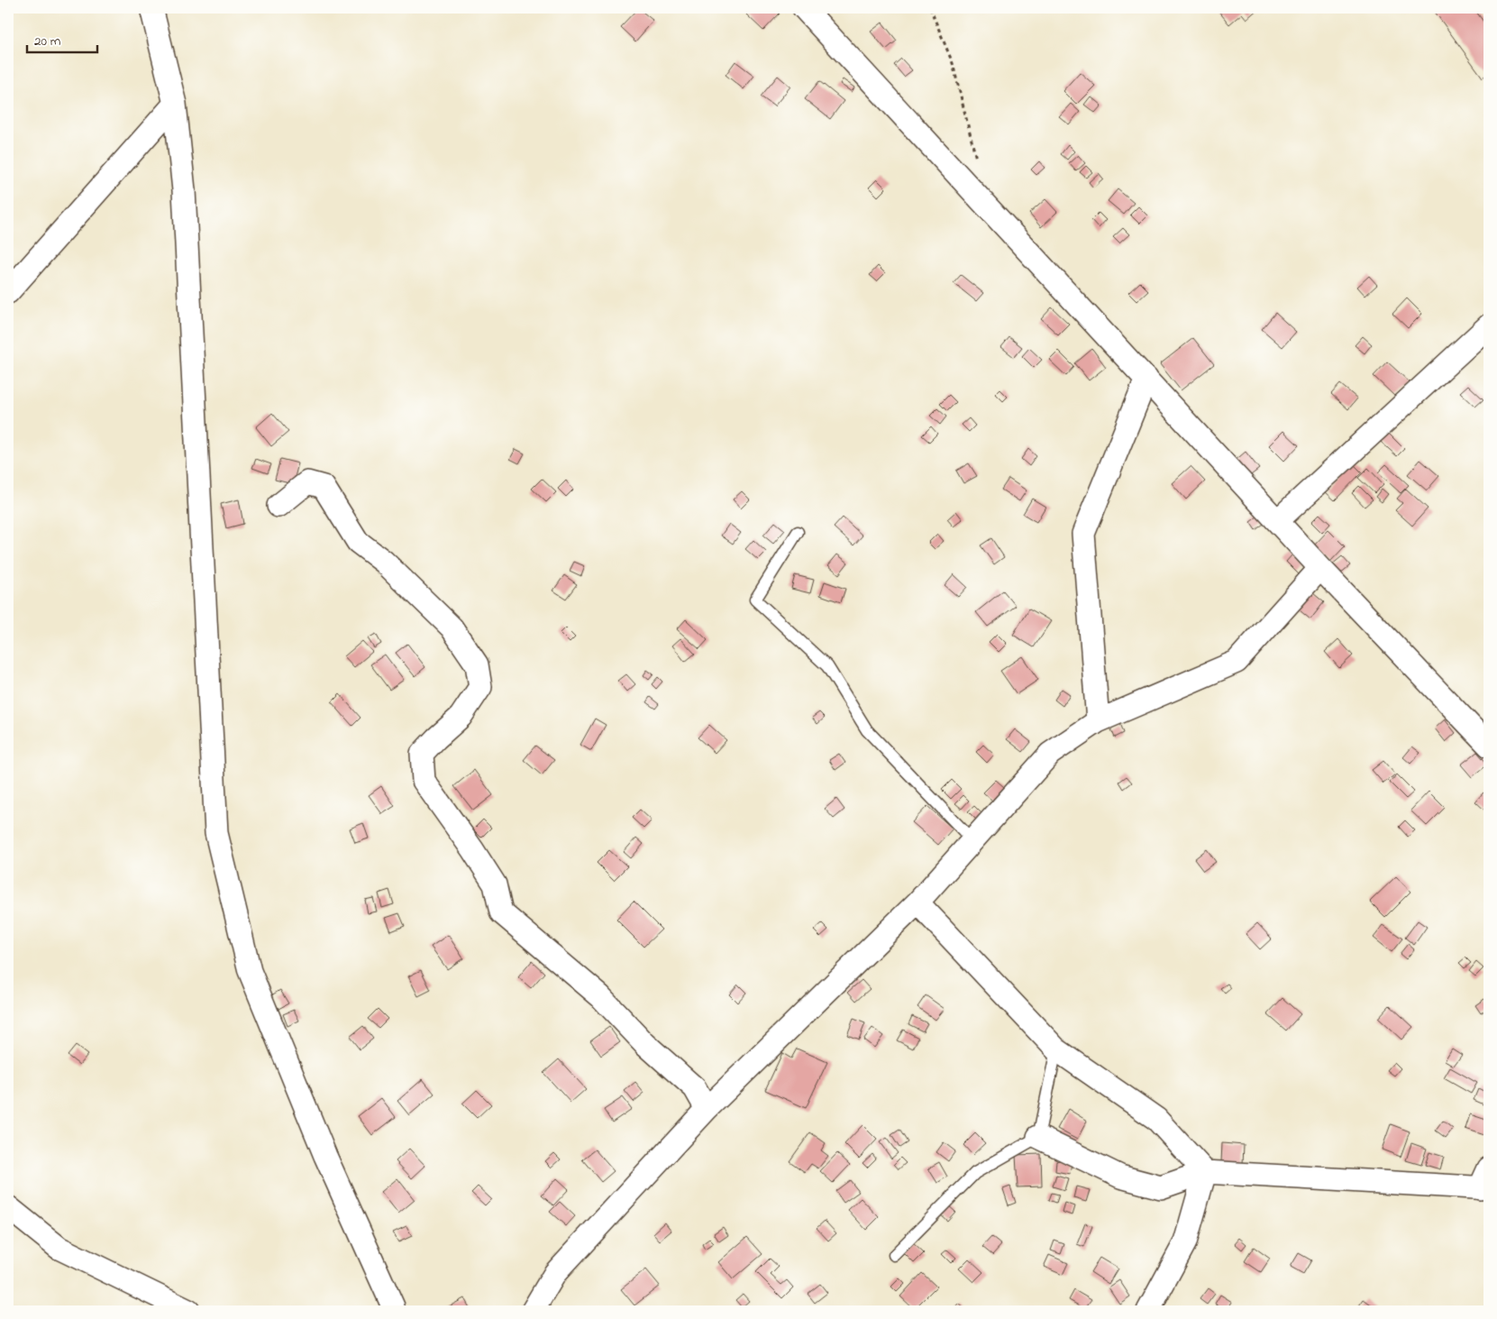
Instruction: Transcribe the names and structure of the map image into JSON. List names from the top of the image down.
{
  "scale_bar": "20 m"
}
